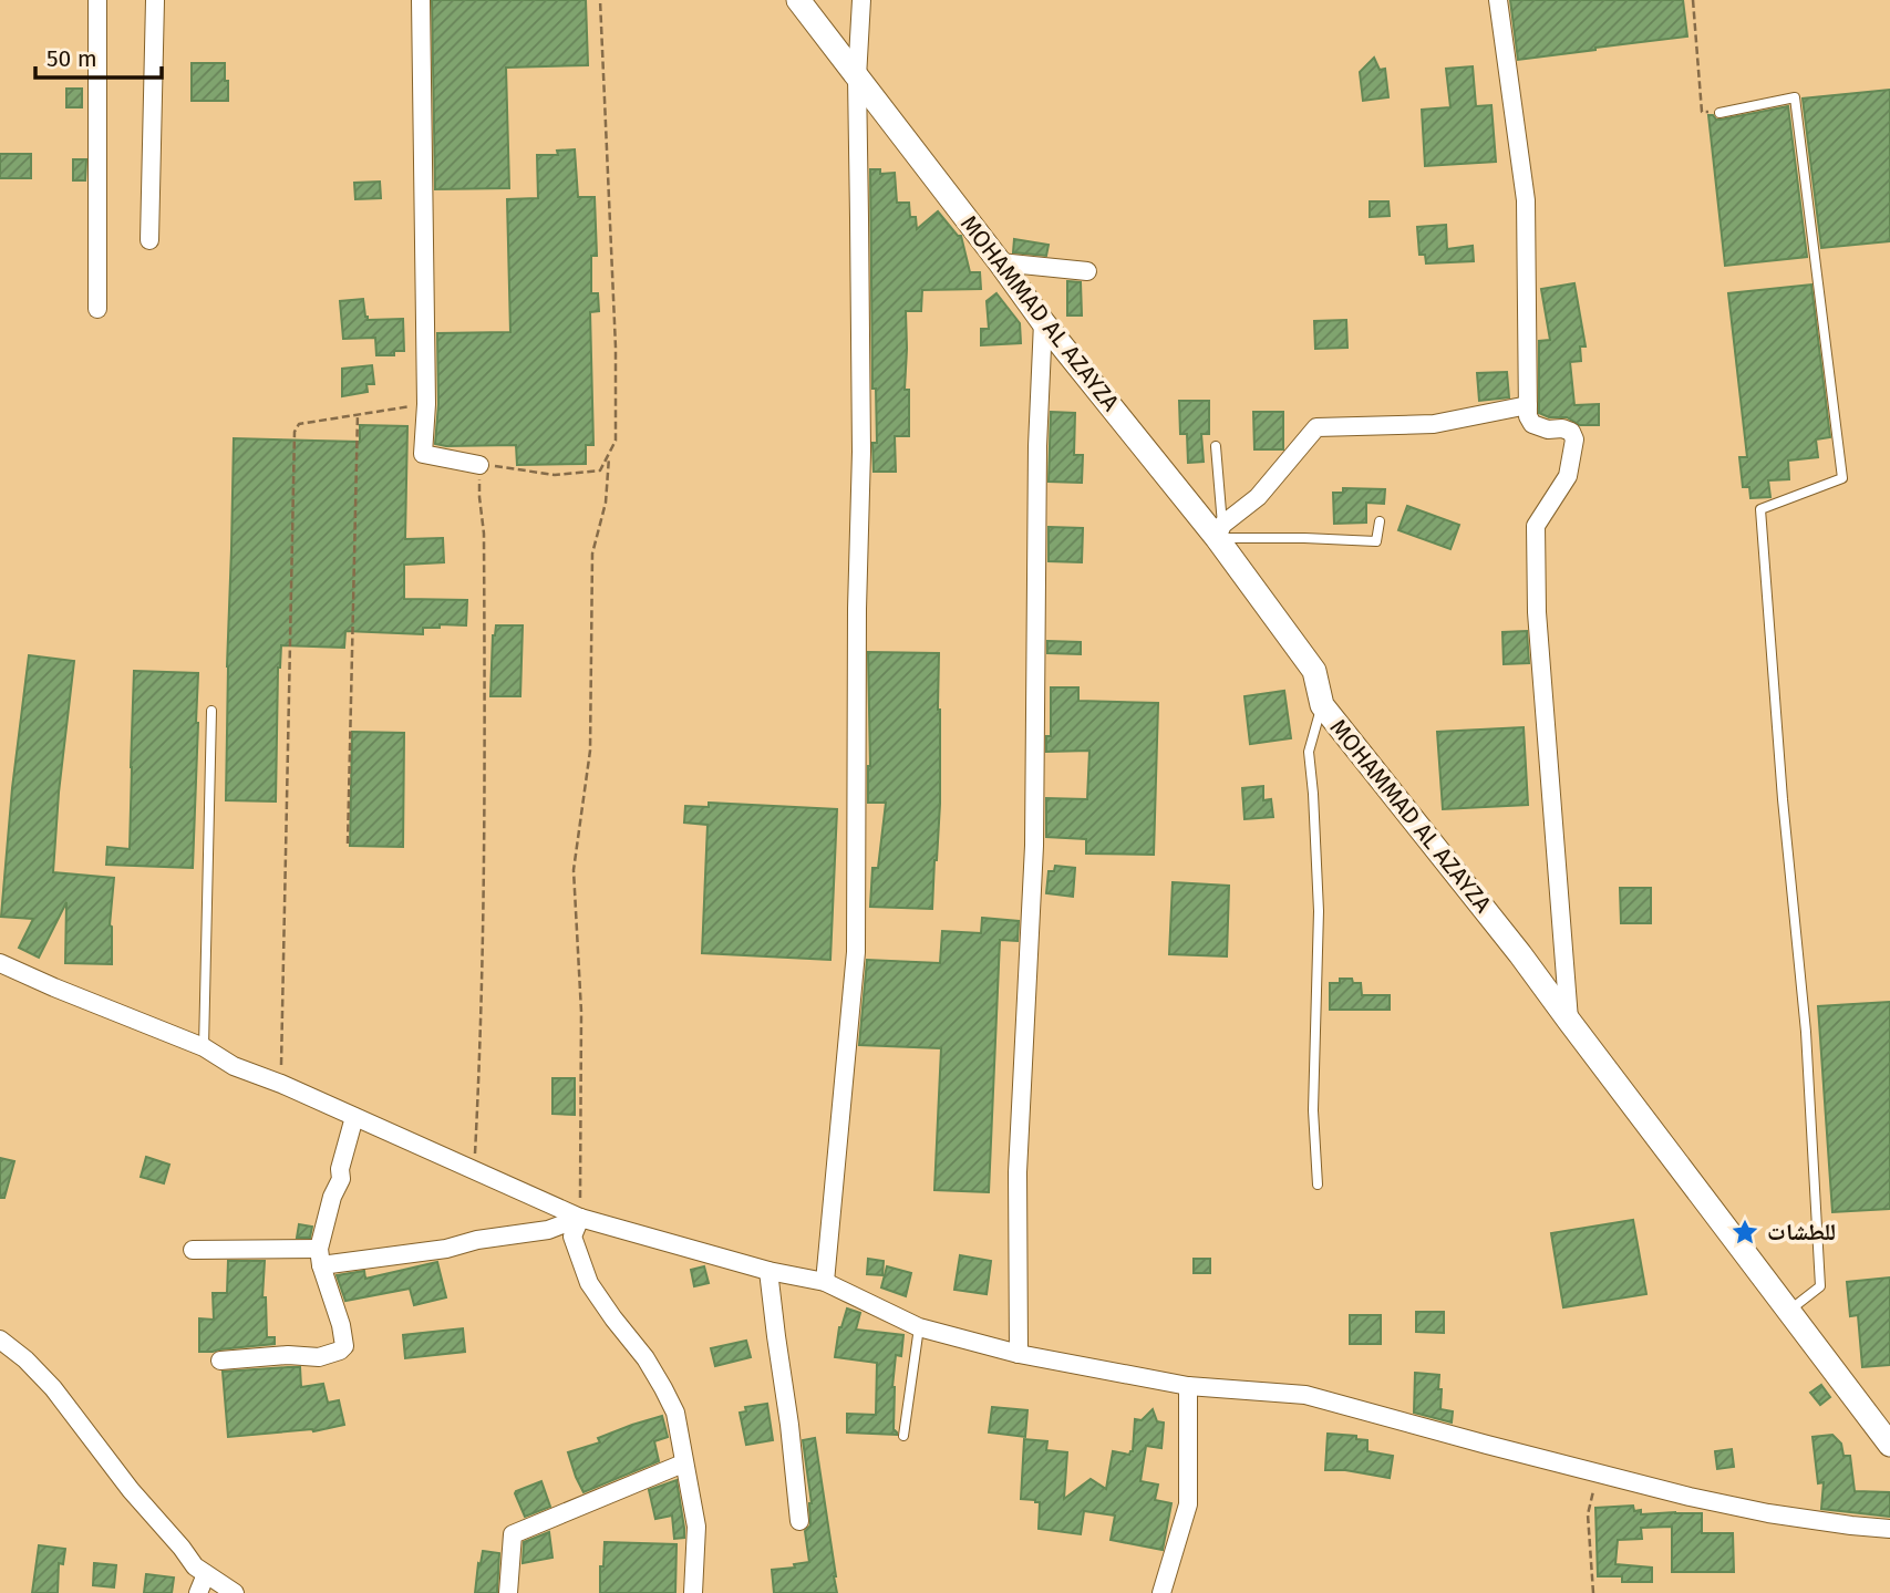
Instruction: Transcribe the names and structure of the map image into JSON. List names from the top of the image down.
{
  "streets": {
    "main road": ["MOHAMMAD AL AZAYZA"]
  },
  "places": {
    "place": ["للطشات"]
  },
  "scale_bar": "50 m"
}
